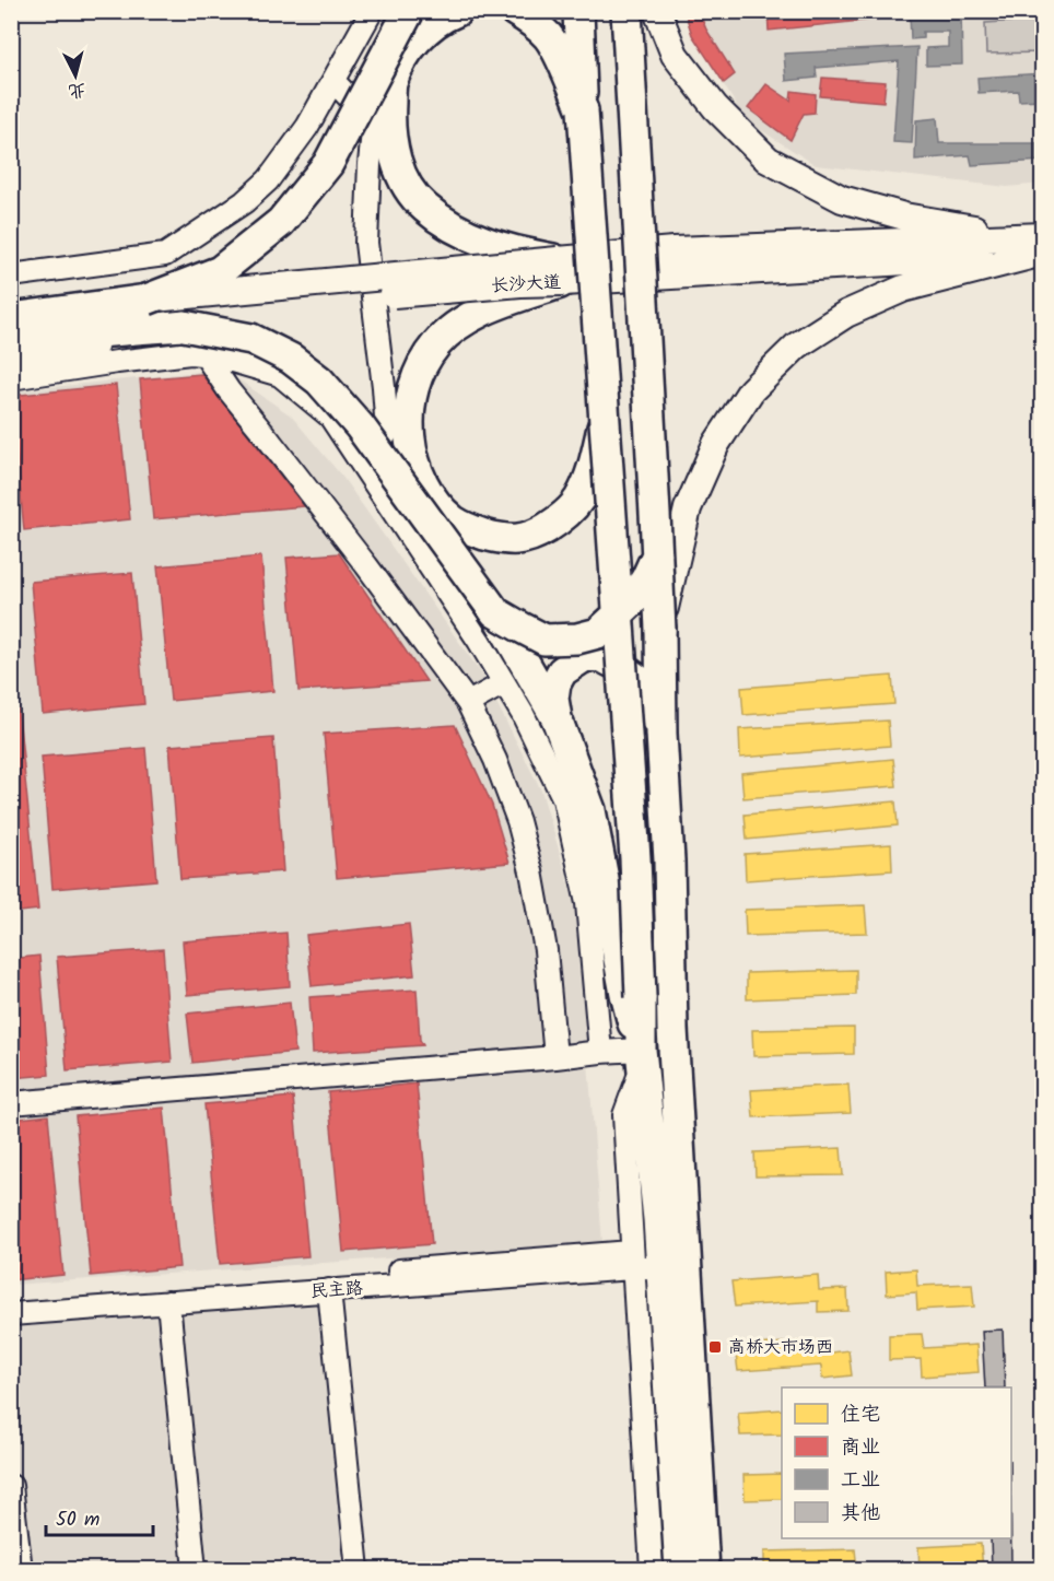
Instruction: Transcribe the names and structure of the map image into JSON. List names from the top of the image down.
{
  "streets": {
    "main road": ["长沙大道"],
    "street": ["民主路"]
  },
  "places": {
    "transit": ["高桥大市场西"]
  },
  "legend": [
    "住宅",
    "商业",
    "工业",
    "其他"
  ],
  "scale_bar": "50 m",
  "north": "bottom"
}
